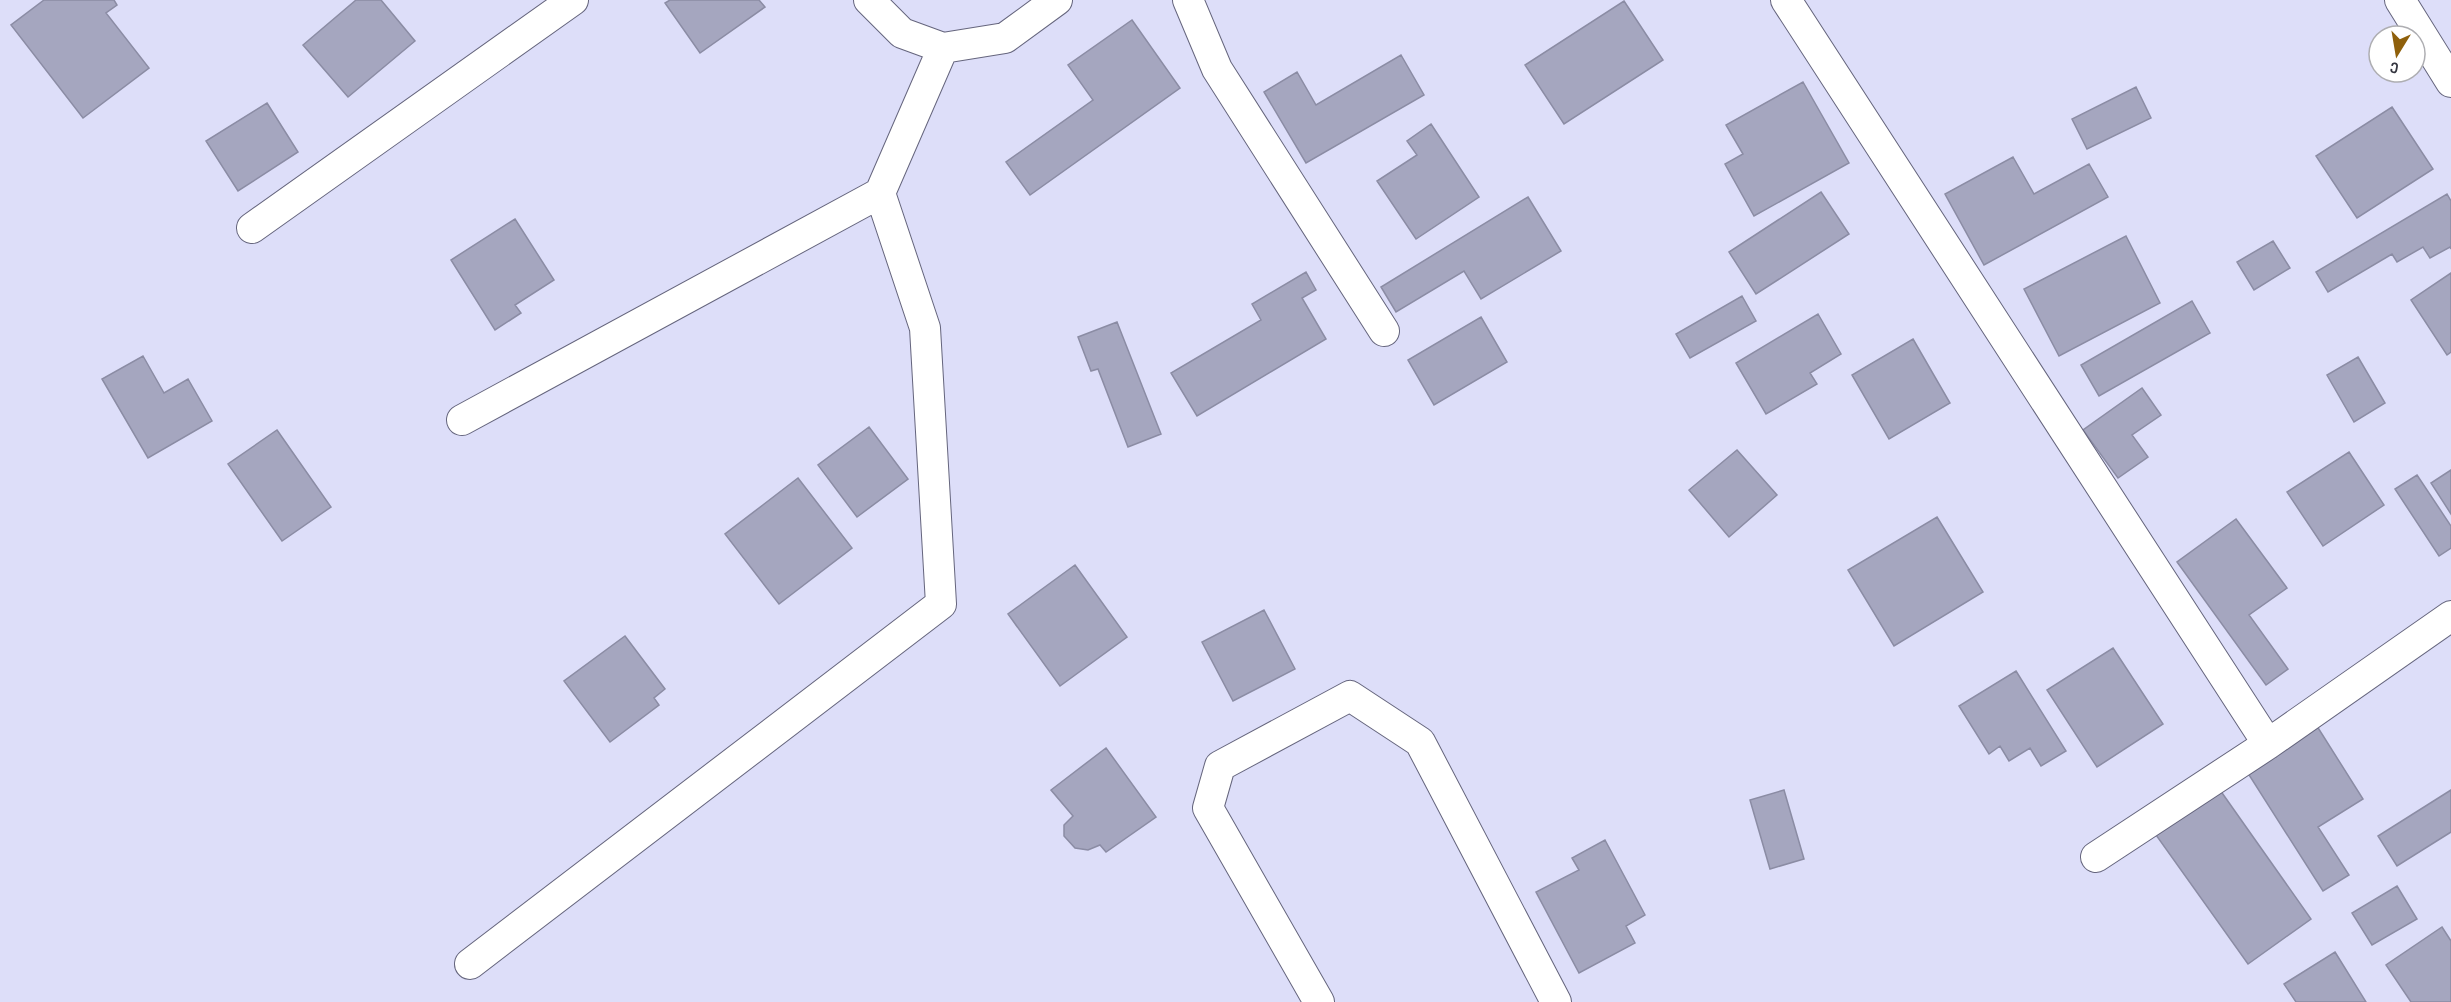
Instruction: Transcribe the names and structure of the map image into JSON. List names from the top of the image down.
{
  "north": "bottom"
}
